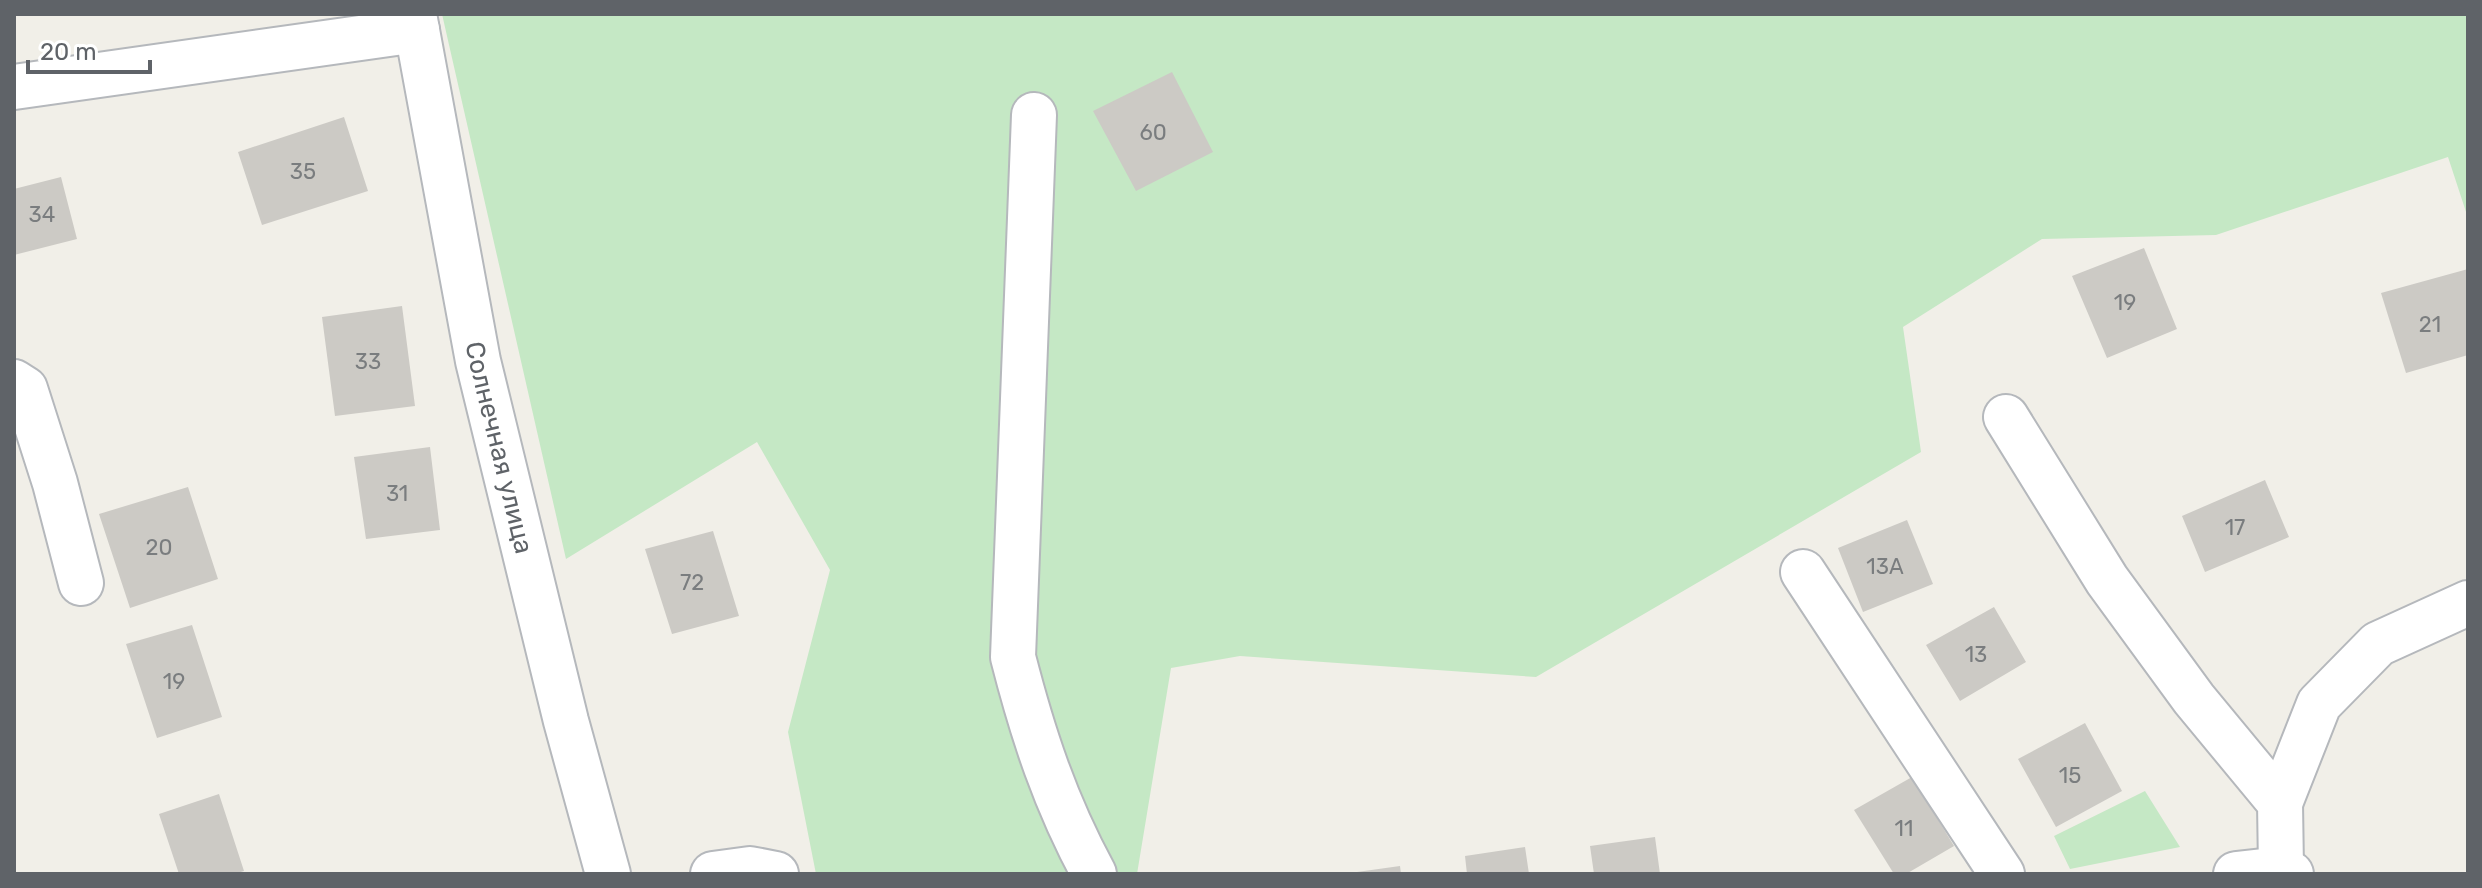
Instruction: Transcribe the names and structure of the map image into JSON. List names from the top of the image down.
{
  "streets": {
    "street": ["Солнечная улица"]
  },
  "house_numbers": [
    "60",
    "35",
    "34",
    "19",
    "21",
    "33",
    "31",
    "17",
    "20",
    "13А",
    "72",
    "13",
    "19",
    "15",
    "11"
  ],
  "scale_bar": "20 m"
}
